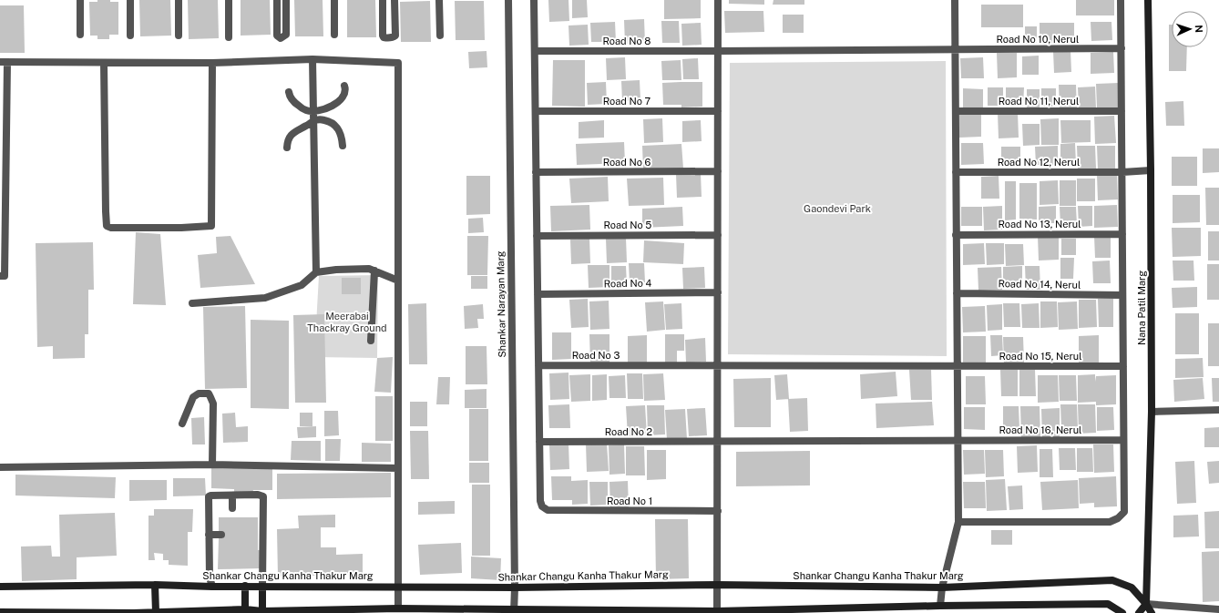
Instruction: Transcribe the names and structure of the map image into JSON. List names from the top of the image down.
{
  "streets": {
    "street": [
      "Road No 10, Nerul",
      "Road No 8",
      "Road No 7",
      "Road No 11, Nerul",
      "Road No 6",
      "Road No 12, Nerul",
      "Road No 13, Nerul",
      "Road No 5",
      "Road No 4",
      "Road No 14, Nerul",
      "Shankar Narayan Marg",
      "Nana Patil Marg",
      "Road No 3",
      "Road No 15, Nerul",
      "Road No 16, Nerul",
      "Road No 2",
      "Road No 1",
      "Shankar Changu Kanha Thakur Marg"
    ]
  },
  "crossings": [
    ["Road No 10, Nerul", "Road No 8"],
    ["Road No 12, Nerul", "Nana Patil Marg"],
    ["Shankar Narayan Marg", "Shankar Changu Kanha Thakur Marg"],
    ["Nana Patil Marg", "Shankar Changu Kanha Thakur Marg"],
    ["Road No 3", "Road No 15, Nerul"],
    ["Road No 16, Nerul", "Road No 2"],
    ["Road No 2", "Road No 1"]
  ],
  "parks": ["Gaondevi Park", "Meerabai Thackray Ground"],
  "north": "right"
}
